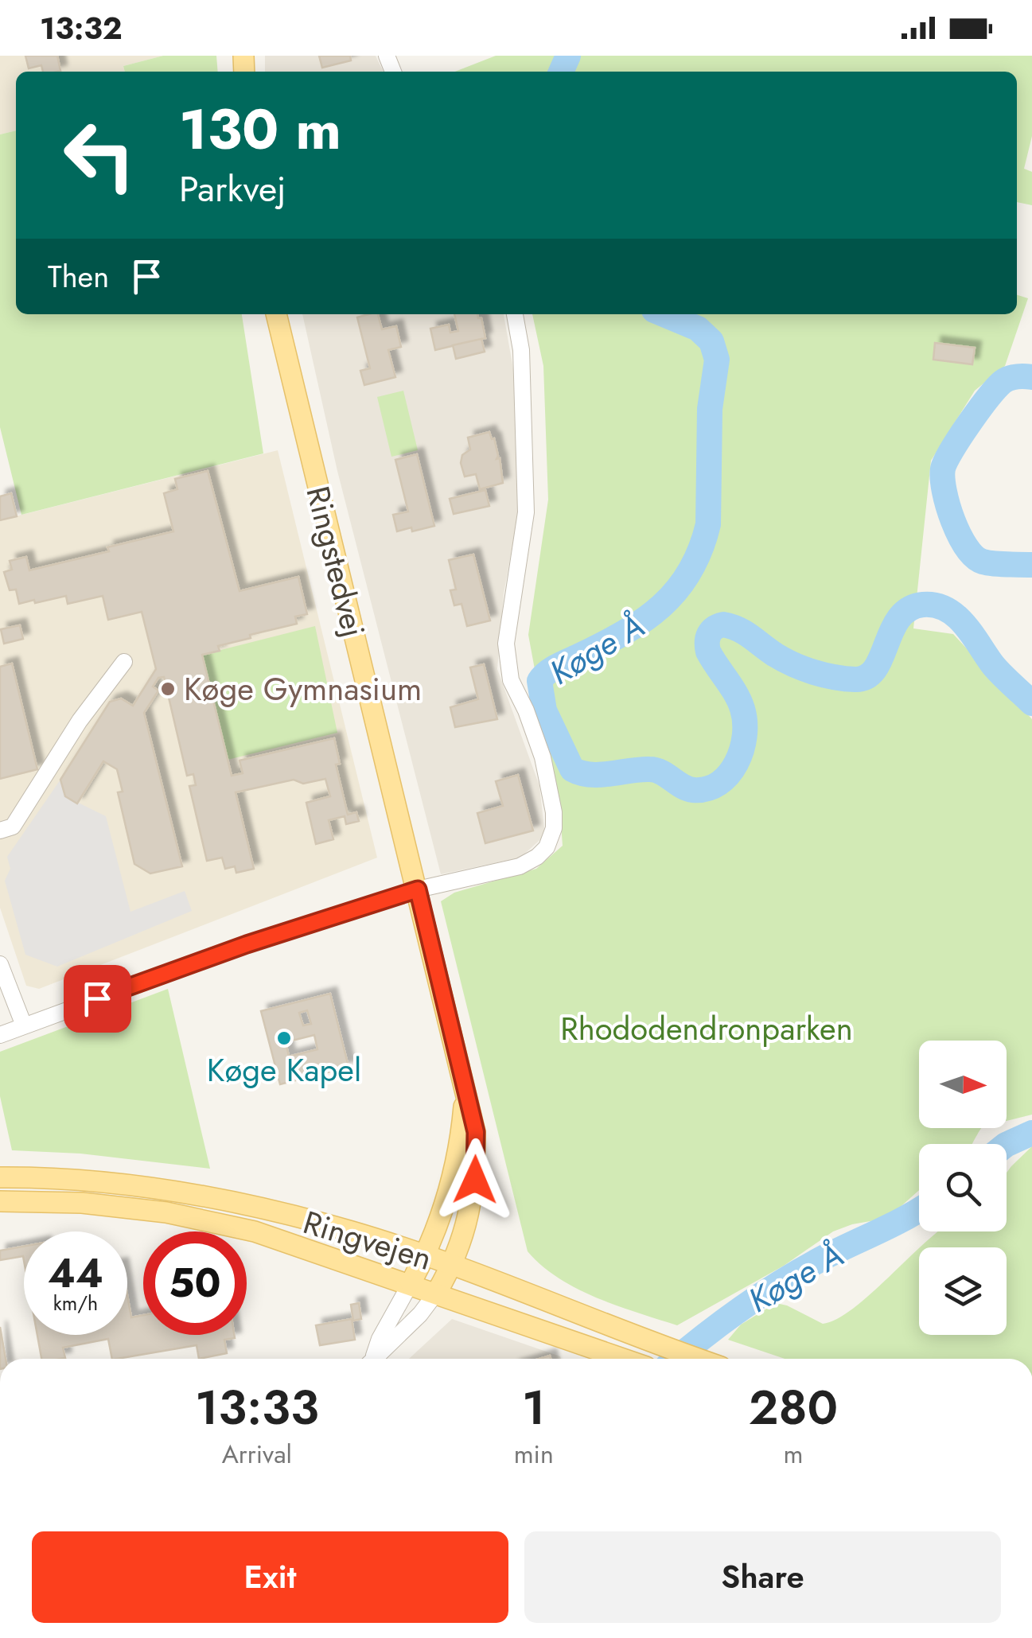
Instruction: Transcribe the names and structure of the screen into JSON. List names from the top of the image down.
{
  "streets": {
    "main road": ["Ringstedvej", "Ringvejen"]
  },
  "crossings": [
    ["Ringstedvej", "Ringvejen"]
  ],
  "water": ["Køge Å"],
  "parks": ["Rhododendronparken"],
  "places": ["Køge Gymnasium", "Køge Kapel"],
  "north": "right",
  "page": {
    "status": "13:32",
    "turn": ["130 m", "Parkvej"],
    "then": "Then",
    "speed": "44 km/h",
    "limit": "50",
    "eta": [
      "13:33",
      "Arrival",
      "1",
      "min",
      "280",
      "m"
    ],
    "buttons": ["Exit", "Share"]
  }
}
